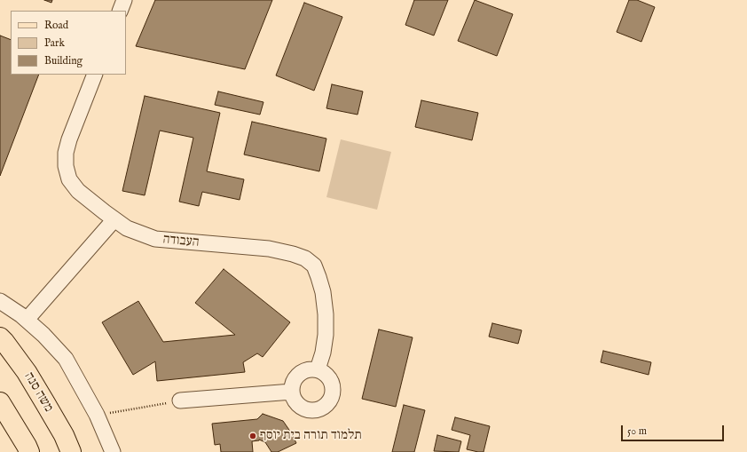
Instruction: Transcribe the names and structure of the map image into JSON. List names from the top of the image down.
{
  "streets": {
    "main road": ["משה סנה"],
    "street": ["העבודה"]
  },
  "places": ["תלמוד תורה בית יוסף"],
  "legend": ["Road", "Park", "Building"],
  "scale_bar": "50 m"
}
